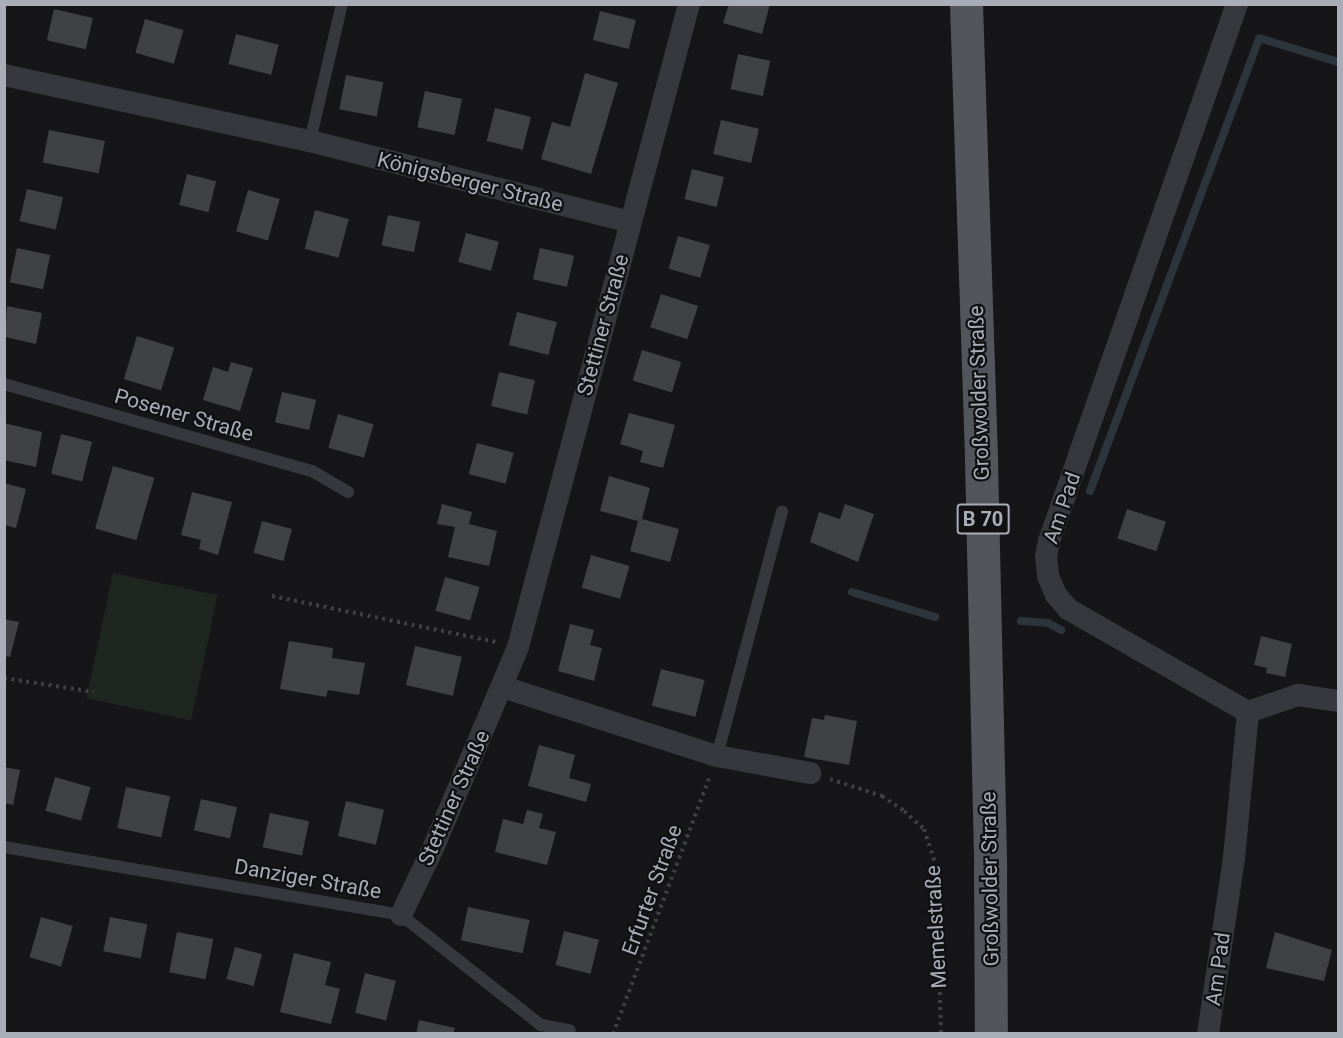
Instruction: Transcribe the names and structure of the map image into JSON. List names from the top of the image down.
{
  "streets": {
    "main road": ["Großwolder Straße", "B 70"],
    "street": ["Königsberger Straße", "Stettiner Straße", "Am Pad"],
    "lane": ["Posener Straße", "Danziger Straße"],
    "path": ["Erfurter Straße", "Memelstraße"]
  },
  "crossings": [
    ["Königsberger Straße", "Stettiner Straße"],
    ["Stettiner Straße", "Danziger Straße"]
  ]
}
